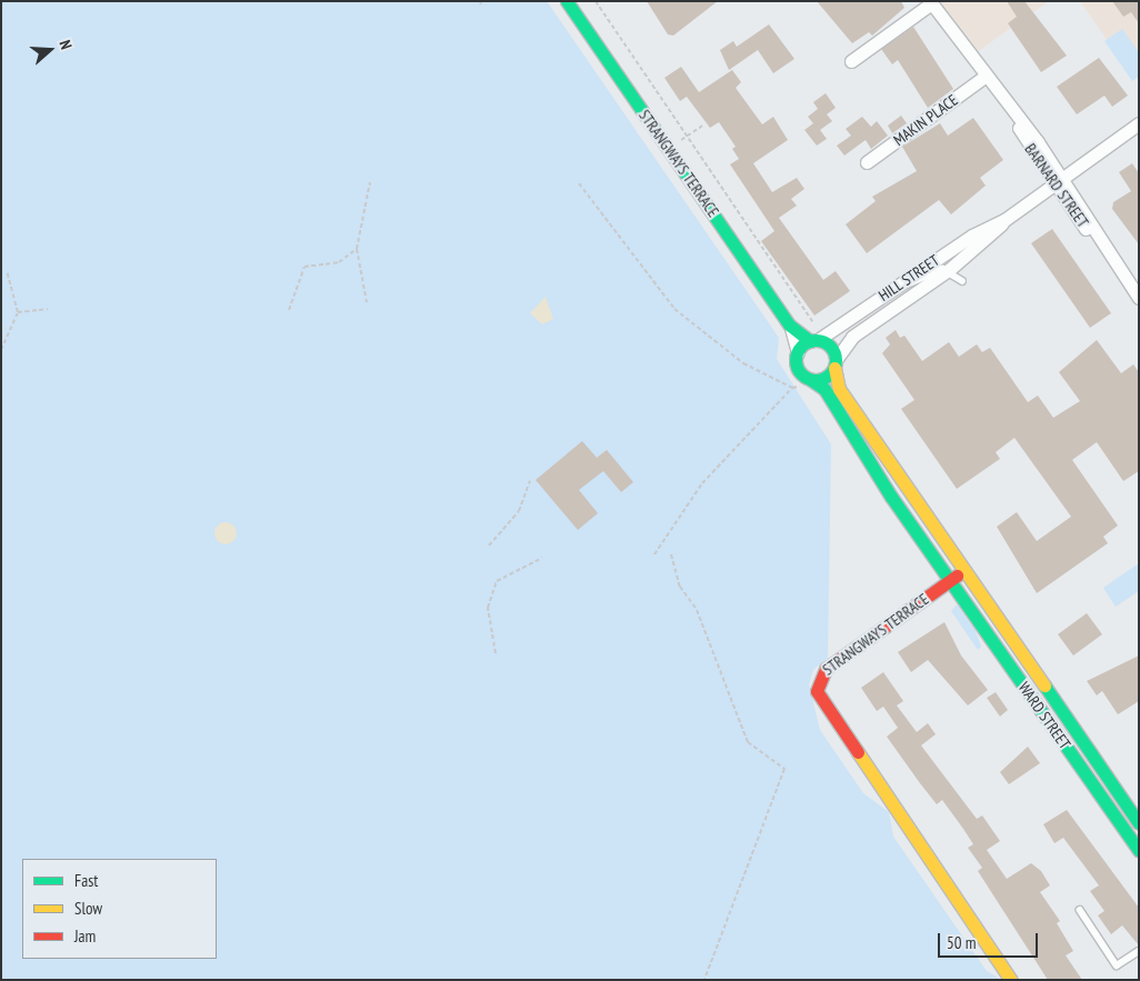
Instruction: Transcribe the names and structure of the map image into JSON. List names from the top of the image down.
{
  "streets": {
    "street": [
      "MAKIN PLACE",
      "STRANGWAYS TERRACE",
      "BARNARD STREET",
      "HILL STREET",
      "WARD STREET"
    ]
  },
  "crossings": [
    ["MAKIN PLACE", "BARNARD STREET"],
    ["STRANGWAYS TERRACE", "HILL STREET"],
    ["STRANGWAYS TERRACE", "WARD STREET"],
    ["BARNARD STREET", "HILL STREET"]
  ],
  "legend": ["Fast", "Slow", "Jam"],
  "scale_bar": "50 m",
  "north": "right"
}
